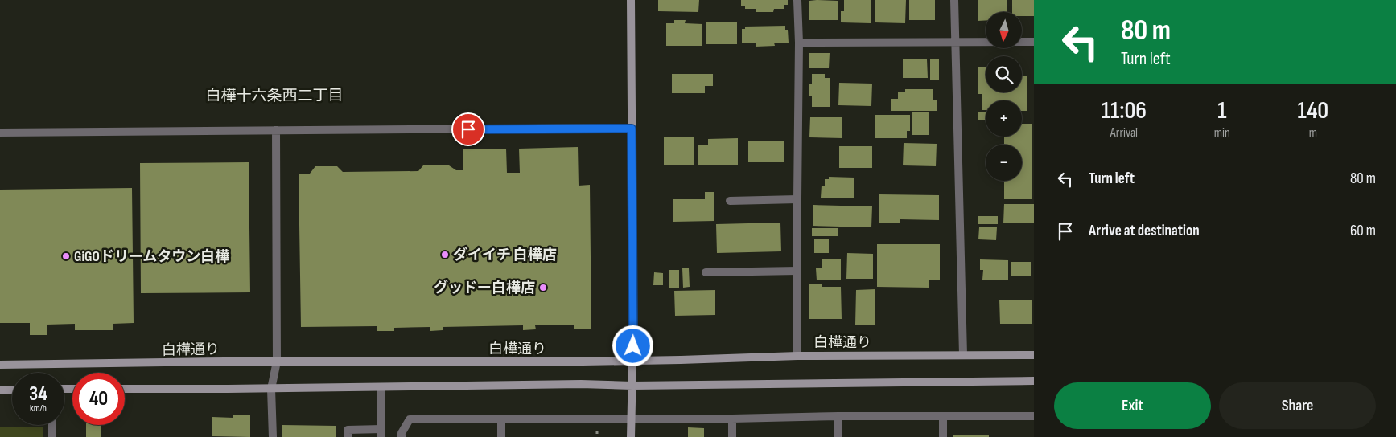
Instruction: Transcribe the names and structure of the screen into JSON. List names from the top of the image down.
{
  "streets": {
    "street": ["白樺通り"]
  },
  "districts": ["白樺十六条西二丁目"],
  "places": ["ダイイチ 白樺店", "GiGOドリームタウン白樺", "グッドー白樺店"],
  "north": "bottom",
  "page": {
    "turn": ["80 m", "Turn left"],
    "map_buttons": ["+", "−"],
    "eta": [
      "11:06",
      "Arrival",
      "1",
      "min",
      "140",
      "m"
    ],
    "list": [
      {
        "name": "Turn left",
        "value": "80 m"
      },
      {
        "name": "Arrive at destination",
        "value": "60 m"
      }
    ],
    "speed": "34 km/h",
    "limit": "40",
    "buttons": ["Exit", "Share"]
  }
}
